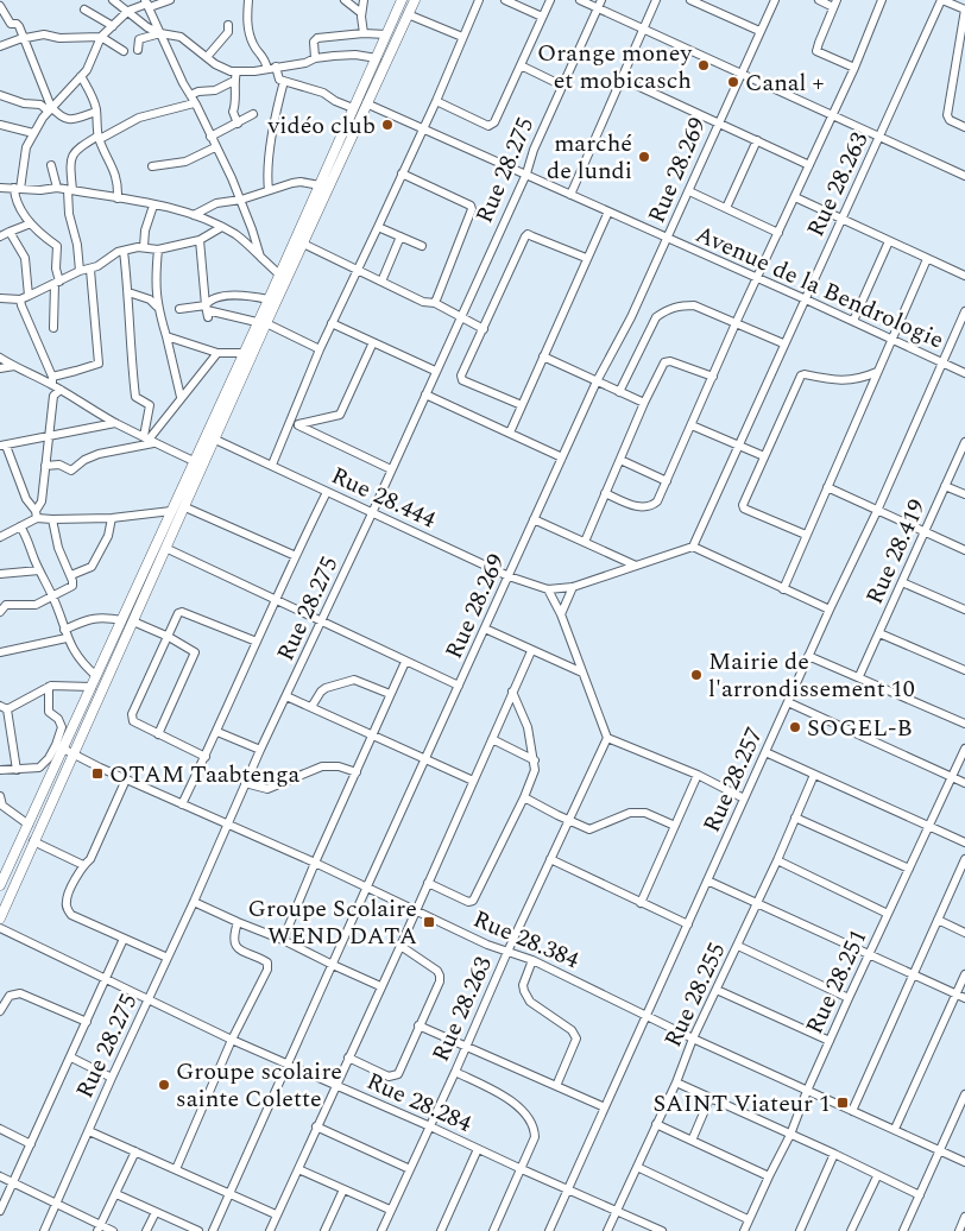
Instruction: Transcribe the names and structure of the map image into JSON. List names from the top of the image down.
{
  "streets": {
    "street": [
      "Rue 28.275",
      "Rue 28.269",
      "Rue 28.263",
      "Avenue de la Bendrologie",
      "Rue 28.444",
      "Rue 28.419",
      "Rue 28.257",
      "Rue 28.384",
      "Rue 28.251",
      "Rue 28.255",
      "Rue 28.284"
    ]
  },
  "crossings": [
    ["Rue 28.275", "Avenue de la Bendrologie"],
    ["Rue 28.275", "Rue 28.444"],
    ["Rue 28.275", "Rue 28.384"],
    ["Rue 28.275", "Rue 28.284"],
    ["Rue 28.269", "Avenue de la Bendrologie"],
    ["Rue 28.269", "Rue 28.444"],
    ["Rue 28.269", "Rue 28.384"],
    ["Rue 28.269", "Rue 28.284"],
    ["Rue 28.263", "Avenue de la Bendrologie"],
    ["Rue 28.263", "Rue 28.384"],
    ["Rue 28.263", "Rue 28.284"],
    ["Avenue de la Bendrologie", "Rue 28.257"],
    ["Rue 28.257", "Rue 28.384"],
    ["Rue 28.257", "Rue 28.284"],
    ["Rue 28.384", "Rue 28.251"],
    ["Rue 28.384", "Rue 28.255"],
    ["Rue 28.255", "Rue 28.284"]
  ],
  "places": {
    "other": [
      "Orange money et mobicasch",
      "Canal +",
      "vidéo club",
      "marché de lundi",
      "Mairie de l'arrondissement 10",
      "SOGEL-B",
      "Groupe scolaire sainte Colette"
    ],
    "transit": ["OTAM Taabtenga", "Groupe Scolaire WEND DATA", "SAINT Viateur 1"]
  }
}
